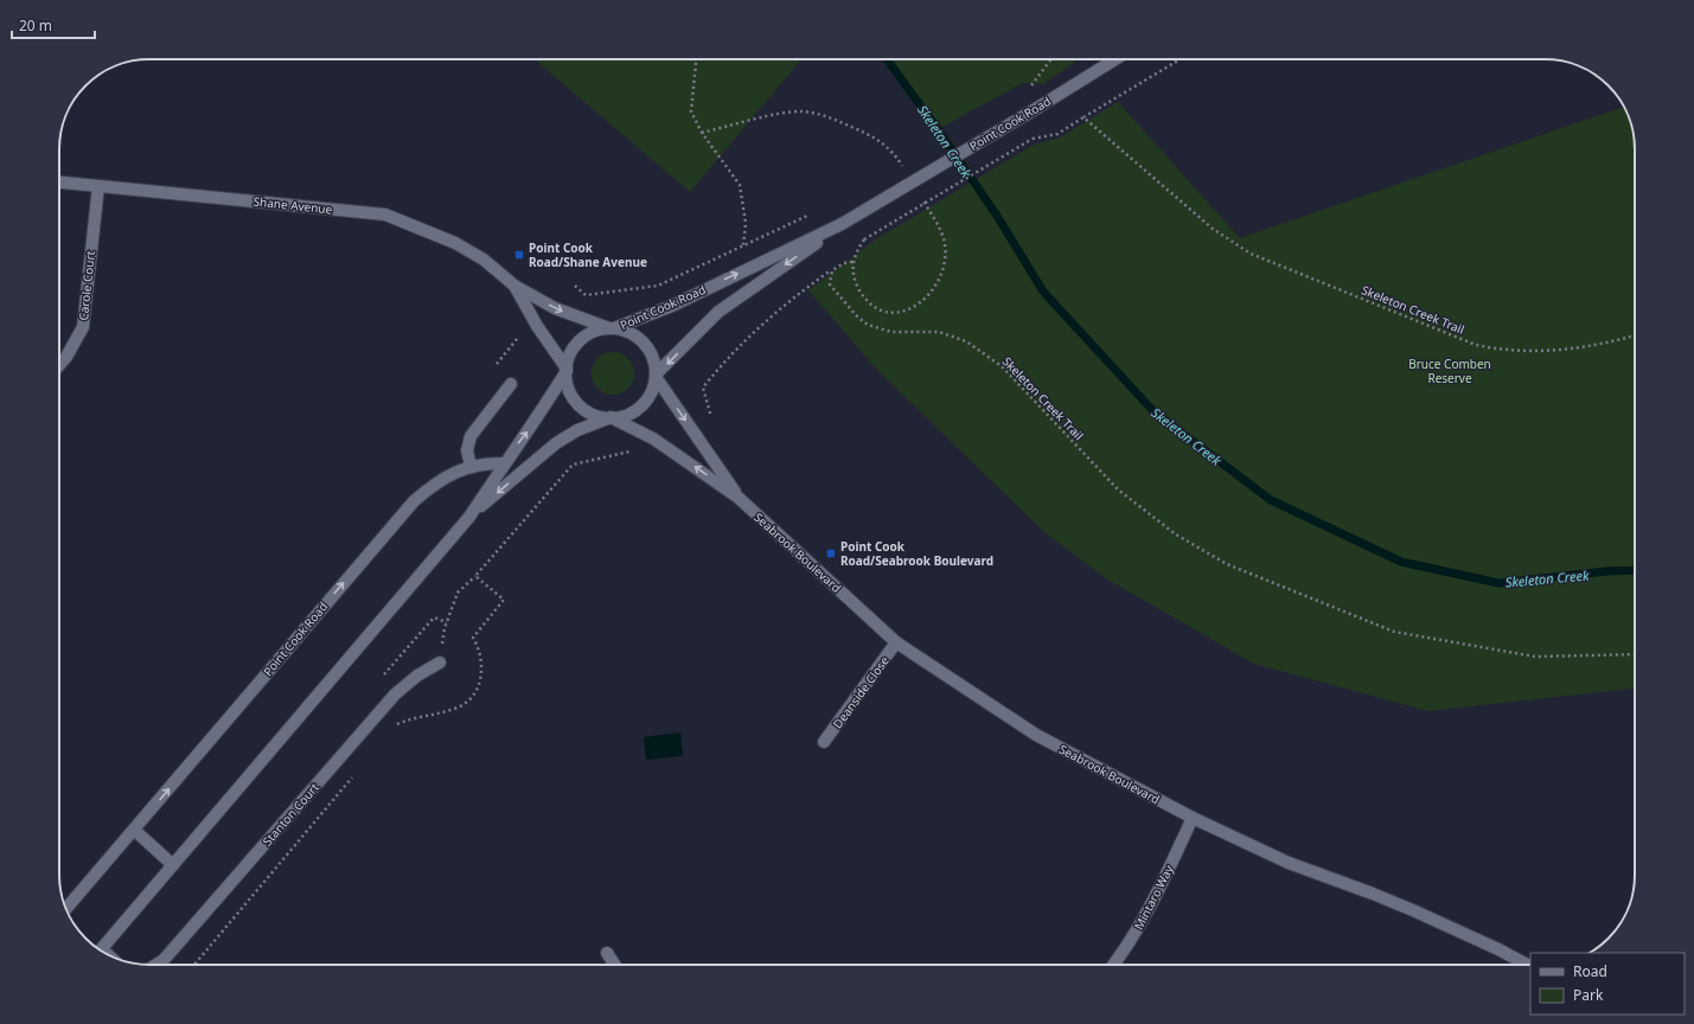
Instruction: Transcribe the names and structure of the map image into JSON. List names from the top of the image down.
{
  "streets": {
    "street": [
      "Point Cook Road",
      "Shane Avenue",
      "Carole Court",
      "Seabrook Boulevard",
      "Deanside Close",
      "Stanton Court",
      "Mintaro Way"
    ],
    "path": ["Skeleton Creek Trail"]
  },
  "crossings": [
    ["Point Cook Road", "Shane Avenue"],
    ["Point Cook Road", "Seabrook Boulevard"],
    ["Shane Avenue", "Carole Court"],
    ["Shane Avenue", "Seabrook Boulevard"],
    ["Seabrook Boulevard", "Deanside Close"],
    ["Seabrook Boulevard", "Mintaro Way"]
  ],
  "water": ["Skeleton Creek"],
  "parks": ["Bruce Comben Reserve"],
  "places": {
    "transit": ["Point Cook Road/Shane Avenue", "Point Cook Road/Seabrook Boulevard"]
  },
  "legend": ["Road", "Park"],
  "scale_bar": "20 m"
}
